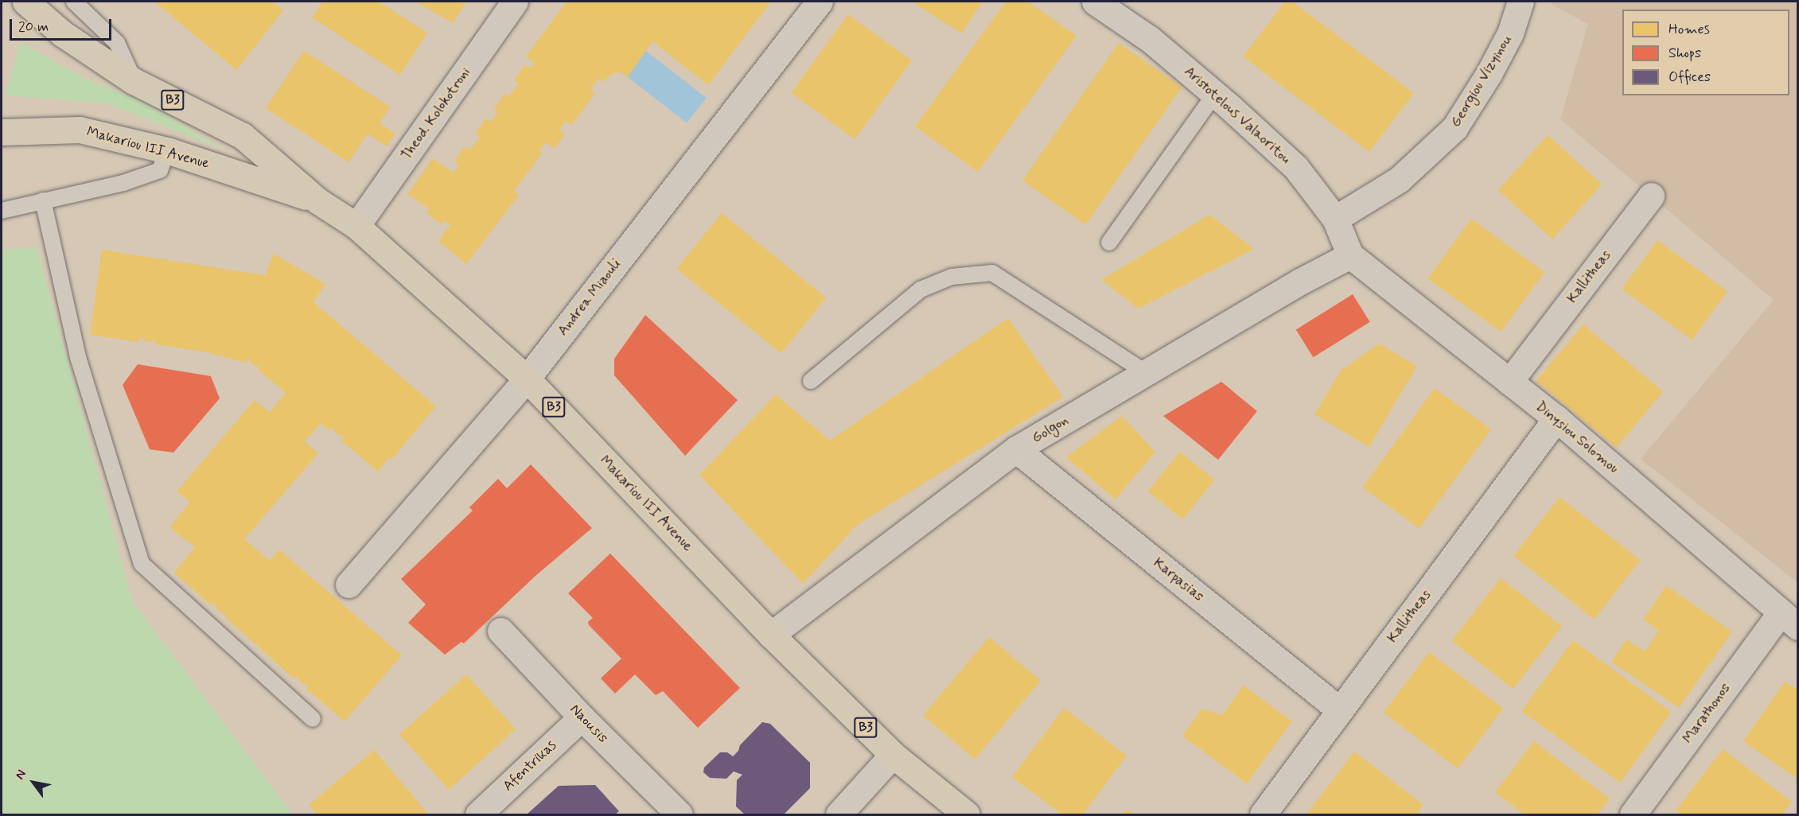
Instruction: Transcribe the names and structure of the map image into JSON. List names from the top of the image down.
{
  "streets": {
    "main road": ["B3", "Makariou III Avenue"],
    "street": [
      "Georgiou Vizyinou",
      "Theod. Kolokotroni",
      "Aristotelous Valaoritou",
      "Kallitheas",
      "Andrea Miaouli",
      "Golgon",
      "Dinysiou Solomou",
      "Karpasias",
      "Marathonos",
      "Naousis",
      "Afentrikas"
    ]
  },
  "crossings": [
    ["Georgiou Vizyinou", "Aristotelous Valaoritou"],
    ["Theod. Kolokotroni", "Makariou III Avenue"],
    ["Aristotelous Valaoritou", "Golgon"],
    ["Aristotelous Valaoritou", "Dinysiou Solomou"],
    ["Makariou III Avenue", "Andrea Miaouli"],
    ["Makariou III Avenue", "Golgon"],
    ["Kallitheas", "Dinysiou Solomou"],
    ["Kallitheas", "Karpasias"],
    ["Golgon", "Dinysiou Solomou"],
    ["Golgon", "Karpasias"],
    ["Dinysiou Solomou", "Marathonos"],
    ["Naousis", "Afentrikas"]
  ],
  "legend": ["Homes", "Shops", "Offices"],
  "scale_bar": "20 m",
  "north": "top left"
}
